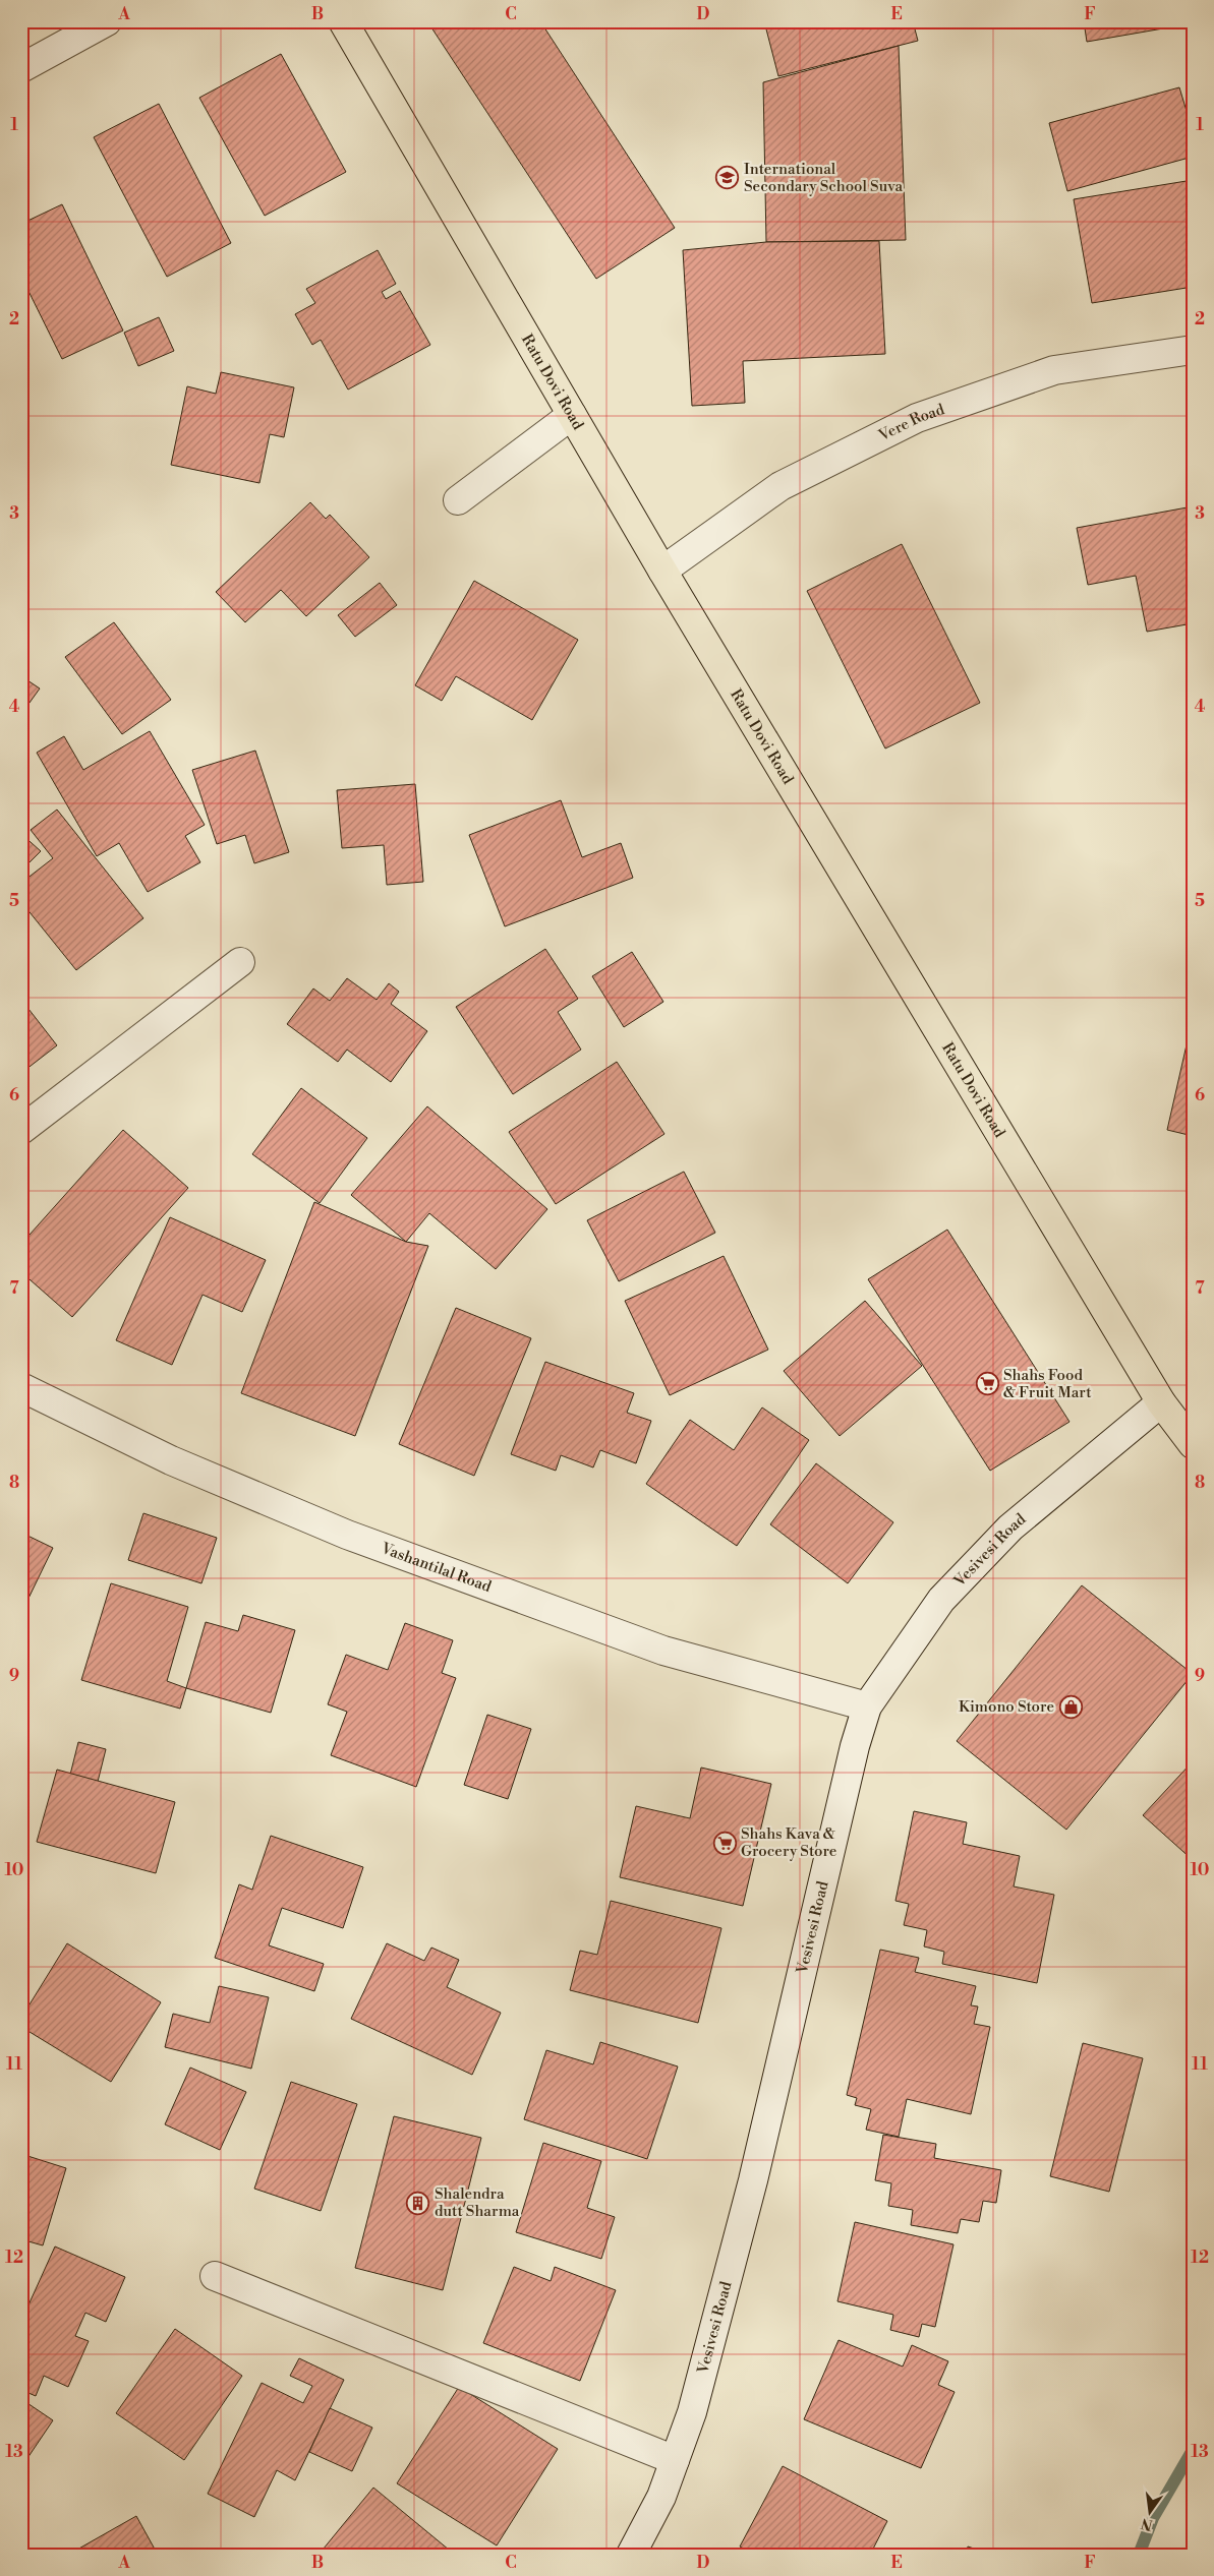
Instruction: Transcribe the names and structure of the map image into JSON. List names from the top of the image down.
{
  "streets": {
    "main road": ["Ratu Dovi Road"],
    "street": ["Vere Road", "Vesivesi Road", "Vashantilal Road"]
  },
  "crossings": [
    ["Ratu Dovi Road", "Vere Road"],
    ["Ratu Dovi Road", "Vesivesi Road"],
    ["Vesivesi Road", "Vashantilal Road"]
  ],
  "places": {
    "school or university": ["International Secondary School Suva"],
    "supermarket": ["Shahs Food & Fruit Mart", "Shahs Kava & Grocery Store"],
    "shop": ["Kimono Store"],
    "building": ["Shalendra dutt Sharma"]
  },
  "north": "bottom",
  "grid": {
    "columns": [
      "A",
      "B",
      "C",
      "D",
      "E",
      "F"
    ],
    "rows": [
      "1",
      "2",
      "3",
      "4",
      "5",
      "6",
      "7",
      "8",
      "9",
      "10",
      "11",
      "12",
      "13"
    ]
  }
}
